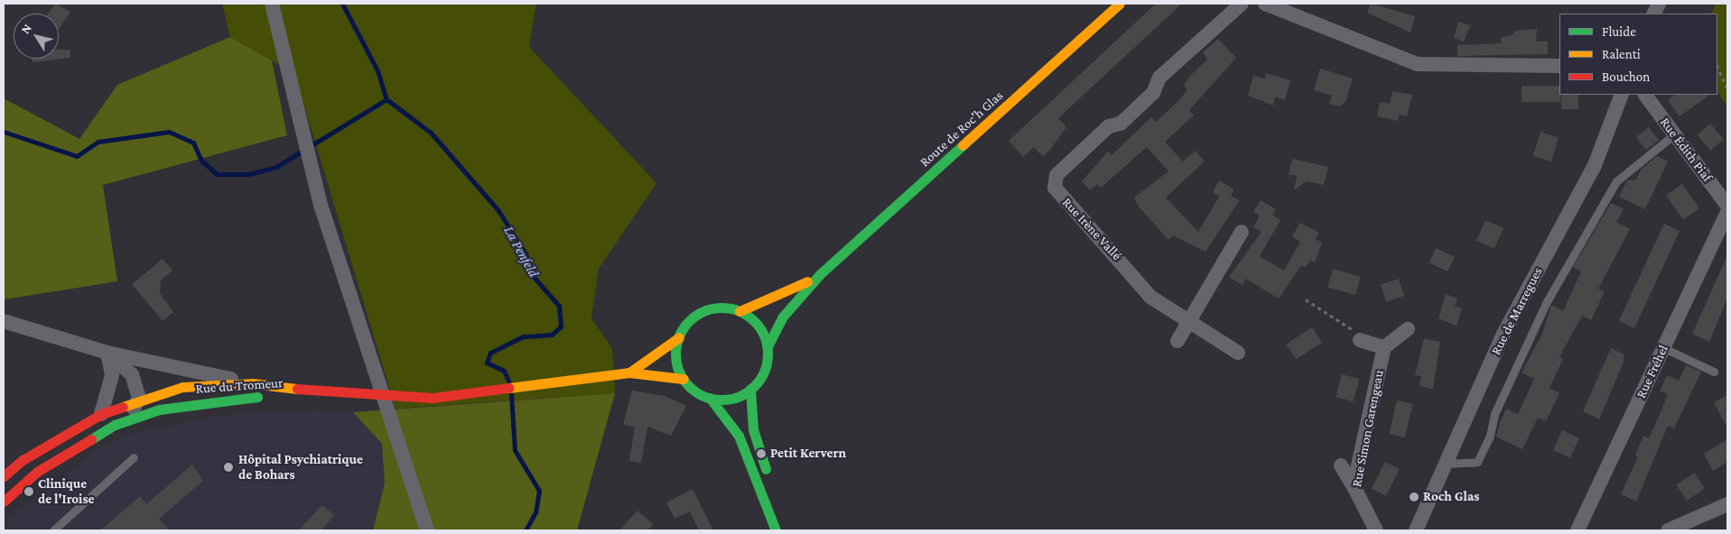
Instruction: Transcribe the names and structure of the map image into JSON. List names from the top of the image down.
{
  "streets": {
    "main road": ["Route de Roc'h Glas", "Rue du Tromeur"],
    "street": [
      "Rue Édith Piaf",
      "Rue Irène Vallé",
      "Rue de Marregues",
      "Rue Fréhel",
      "Rue Simon Garengeau"
    ]
  },
  "crossings": [
    ["Route de Roc'h Glas", "Rue du Tromeur"]
  ],
  "water": ["La Penfeld"],
  "places": [
    "Petit Kervern",
    "Hôpital Psychiatrique de Bohars",
    "Clinique de l'Iroise",
    "Roch Glas"
  ],
  "legend": ["Fluide", "Ralenti", "Bouchon"],
  "north": "top left"
}
